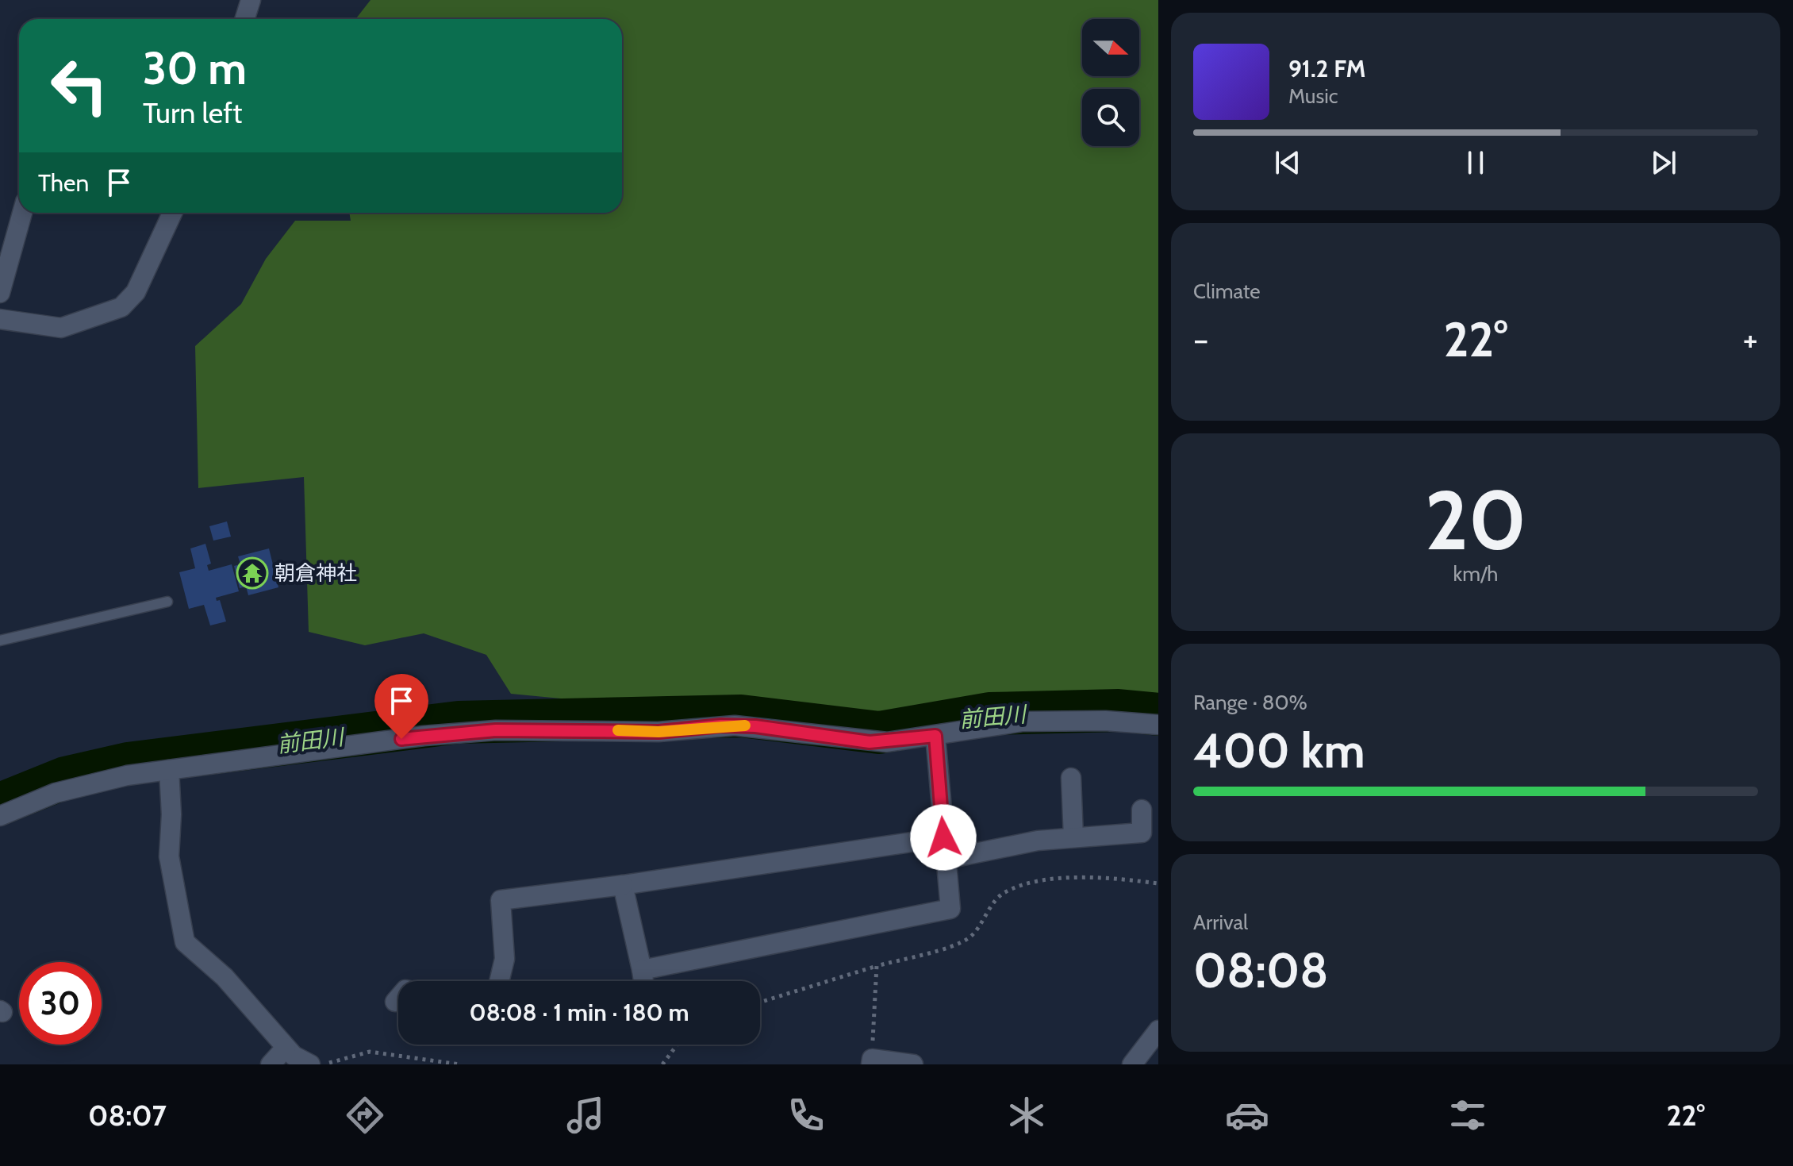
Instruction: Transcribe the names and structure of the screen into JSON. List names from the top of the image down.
{
  "water": ["前田川"],
  "places": {
    "temple": ["朝倉神社"]
  },
  "north": "right",
  "page": {
    "turn": ["30 m", "Turn left"],
    "song": ["91.2 FM", "Music"],
    "then": "Then",
    "tile": [
      "Climate",
      ["20", "km/h"],
      ["Range · 80%", "400 km"],
      ["Arrival", "08:08"]
    ],
    "heat": ["−", "22°", "+"],
    "limit": "30",
    "trip": "08:08 · 1 min · 180 m",
    "tabs": ["08:07", "22°"]
  }
}
